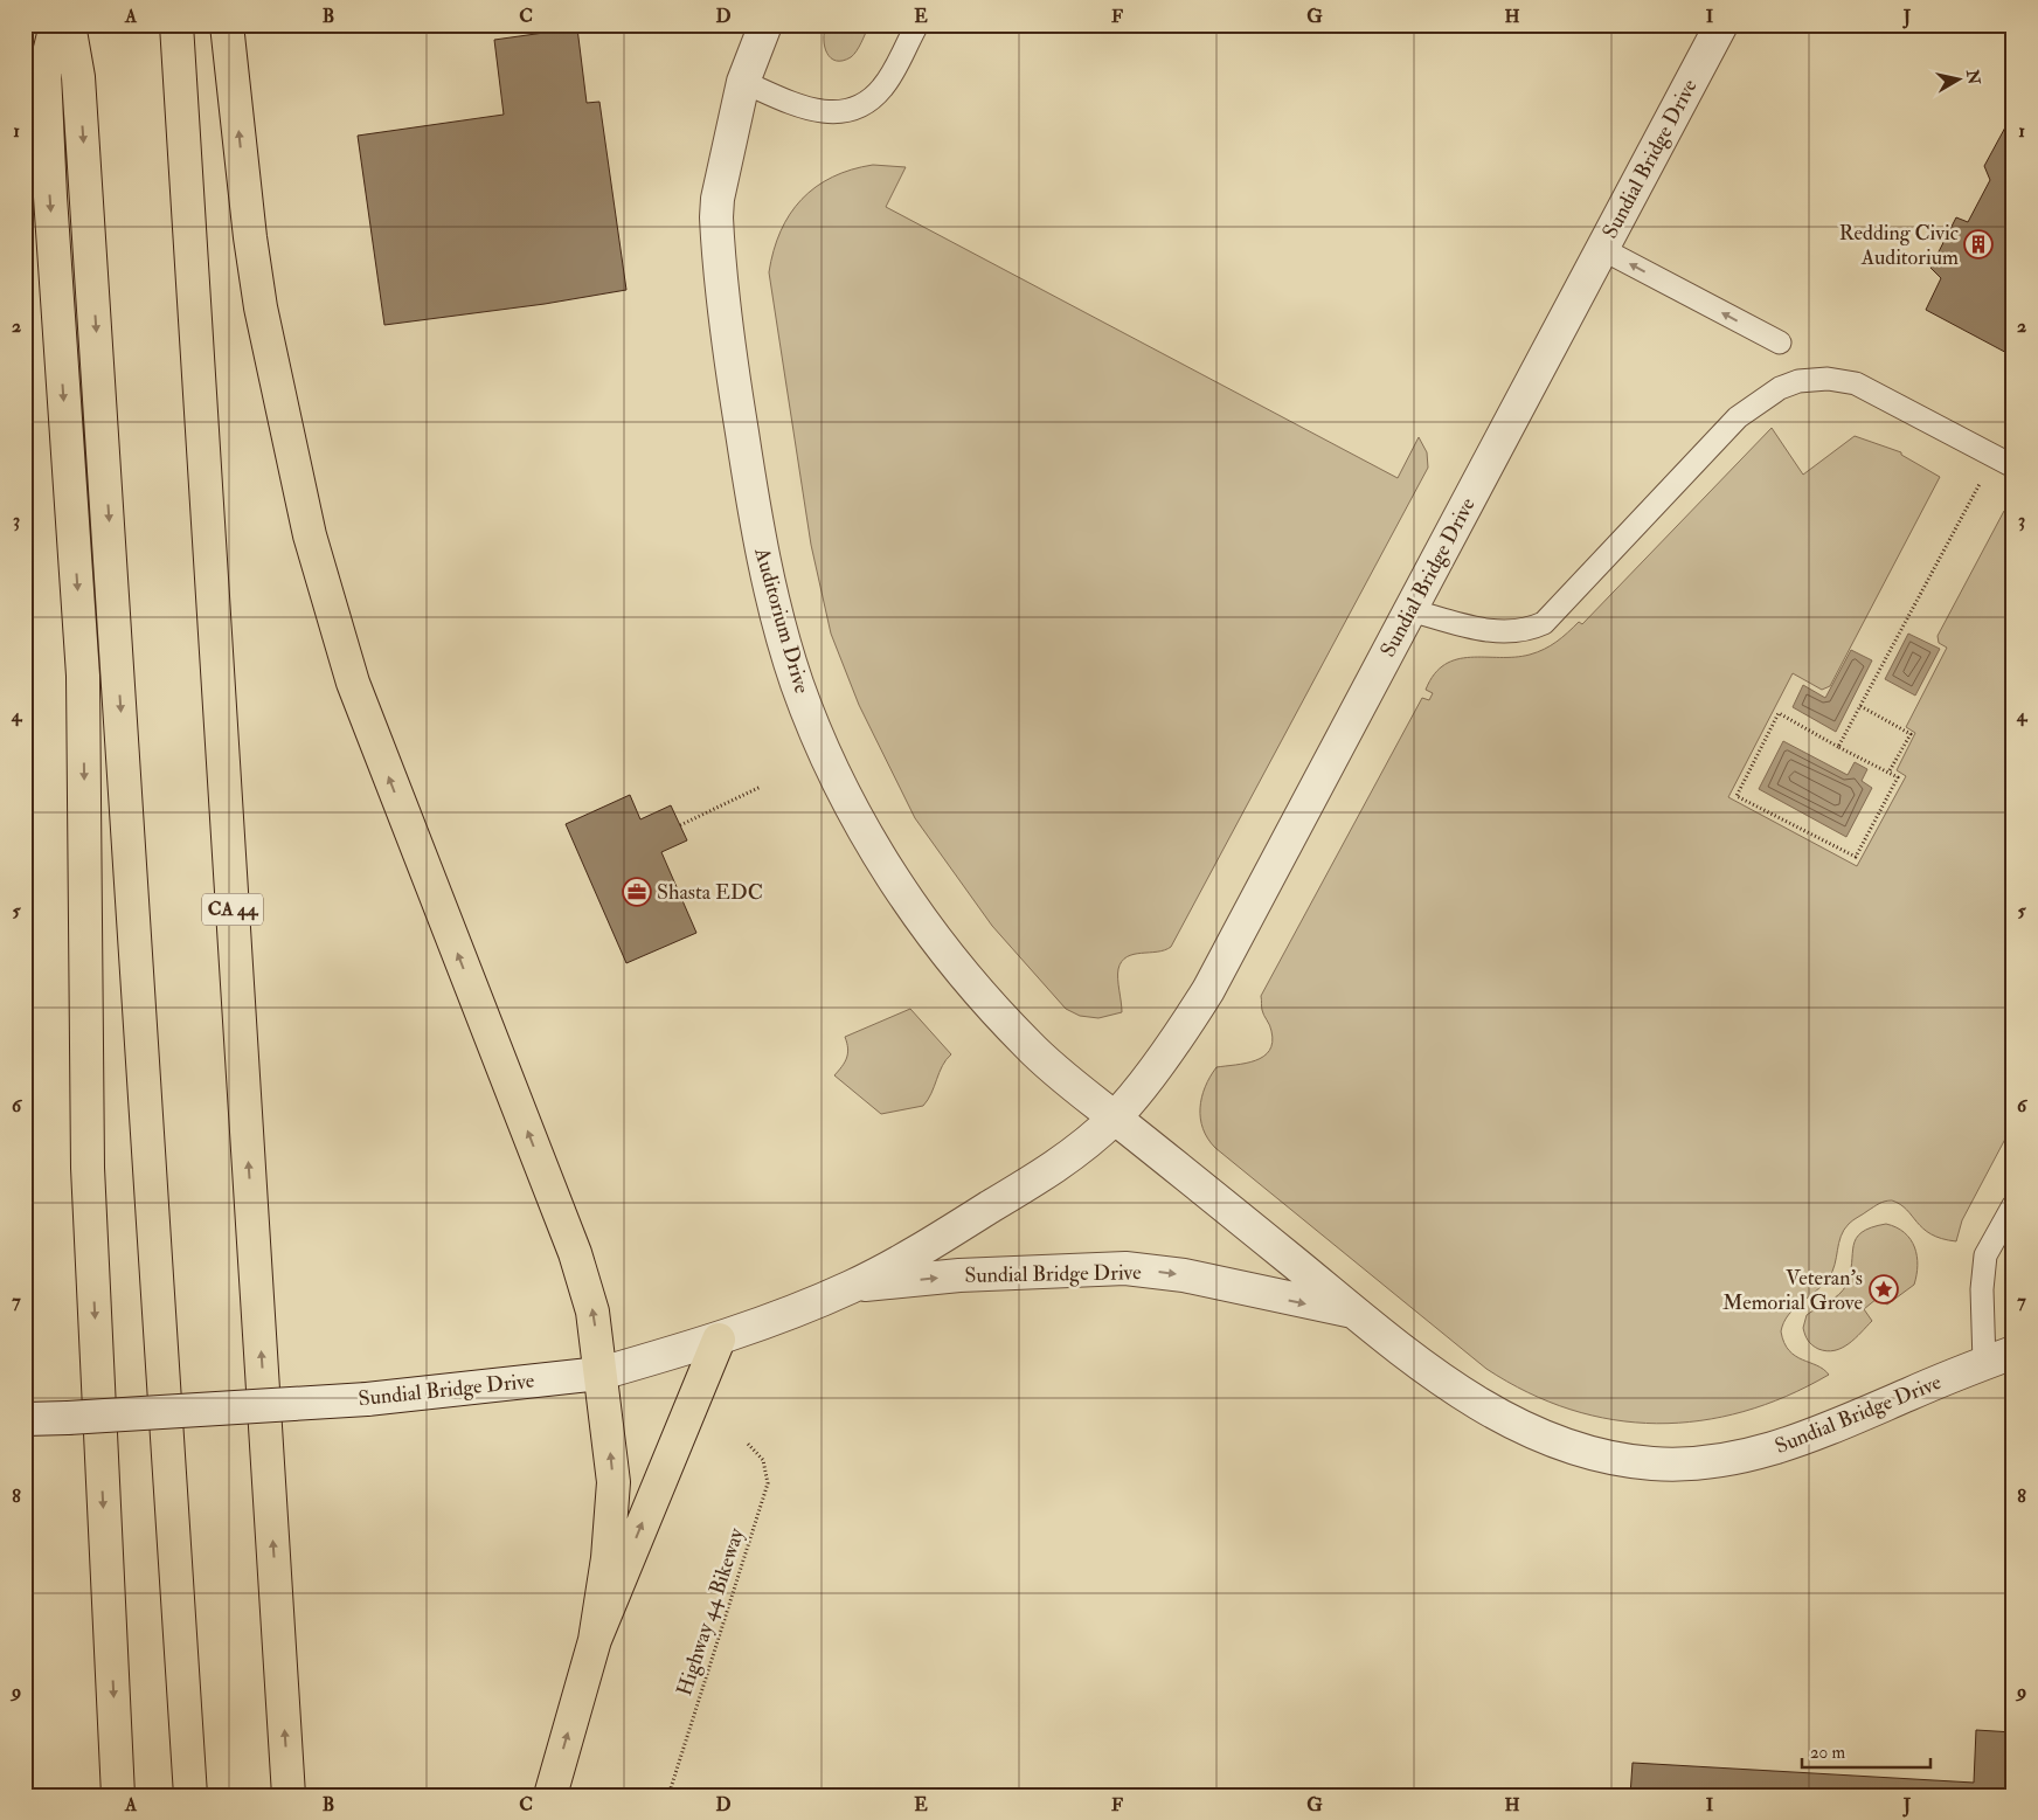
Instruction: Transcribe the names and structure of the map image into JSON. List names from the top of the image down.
{
  "streets": {
    "highway": ["CA 44"],
    "street": ["Sundial Bridge Drive", "Auditorium Drive"],
    "path": ["Highway 44 Bikeway"]
  },
  "crossings": [
    ["Sundial Bridge Drive", "Auditorium Drive"]
  ],
  "places": {
    "building": ["Redding Civic Auditorium"],
    "office": ["Shasta EDC"],
    "place": ["Veteran's Memorial Grove"]
  },
  "scale_bar": "20 m",
  "north": "right",
  "grid": {
    "columns": [
      "A",
      "B",
      "C",
      "D",
      "E",
      "F",
      "G",
      "H",
      "I",
      "J"
    ],
    "rows": [
      "1",
      "2",
      "3",
      "4",
      "5",
      "6",
      "7",
      "8",
      "9"
    ]
  }
}
